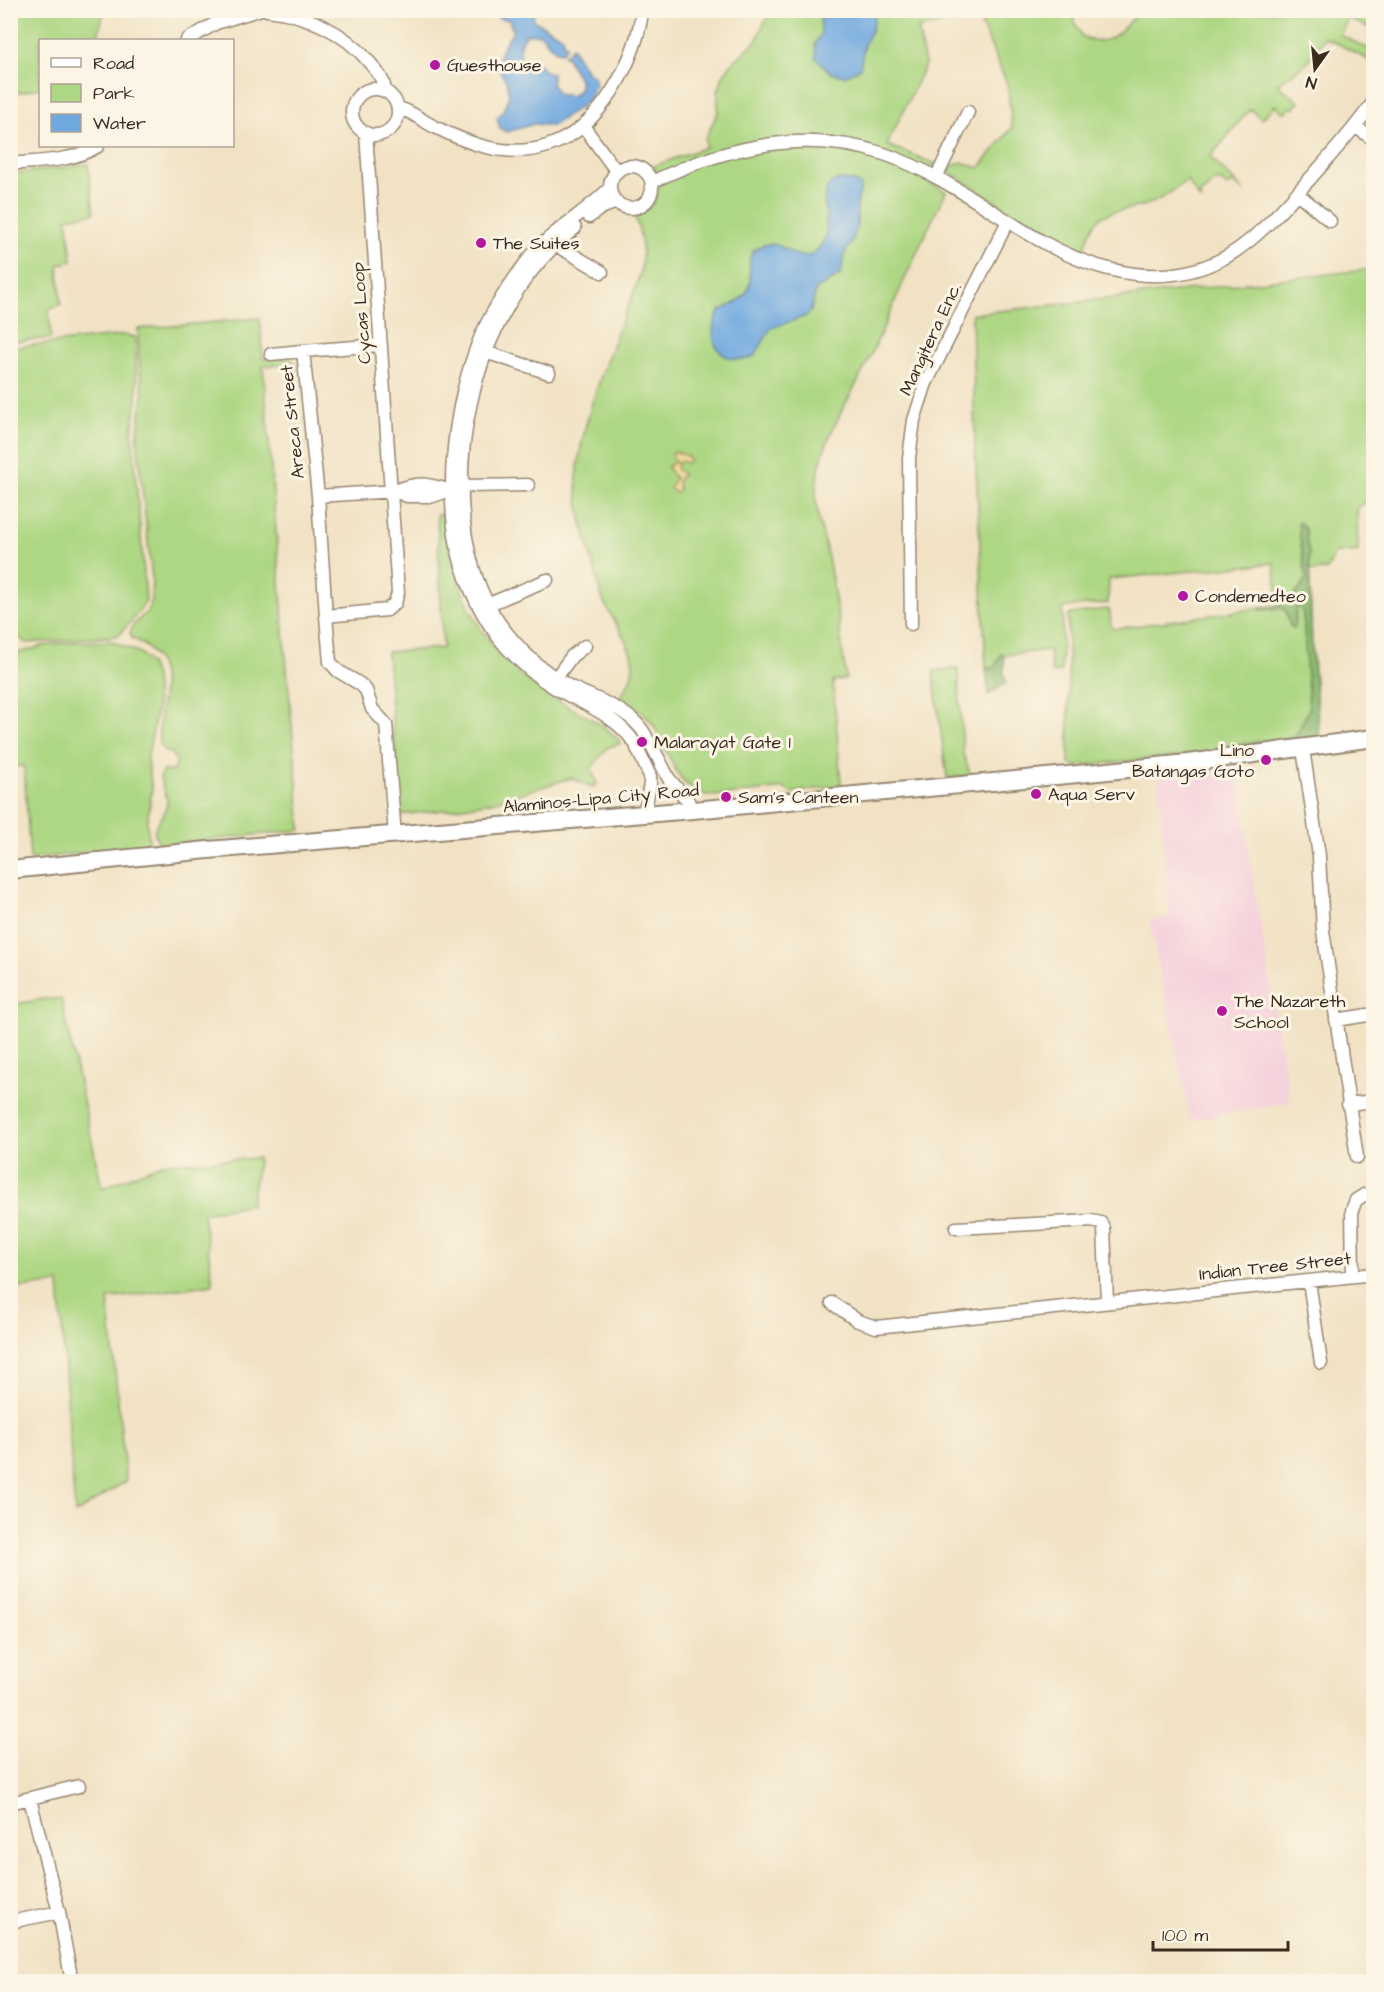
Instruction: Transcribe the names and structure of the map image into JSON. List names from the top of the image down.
{
  "streets": {
    "main road": ["Alaminos-Lipa City Road"],
    "street": [
      "Cycas Loop",
      "Mangitera Enc.",
      "Areca Street",
      "Indian Tree Street"
    ]
  },
  "crossings": [
    ["Cycas Loop", "Areca Street"],
    ["Areca Street", "Alaminos-Lipa City Road"]
  ],
  "places": [
    "Guesthouse",
    "The Suites",
    "Condemedteo",
    "Malarayat Gate 1",
    "Lino Batangas Goto",
    "Aqua Serv",
    "Sam's Canteen",
    "The Nazareth School"
  ],
  "legend": ["Road", "Park", "Water"],
  "scale_bar": "100 m",
  "north": "bottom"
}
